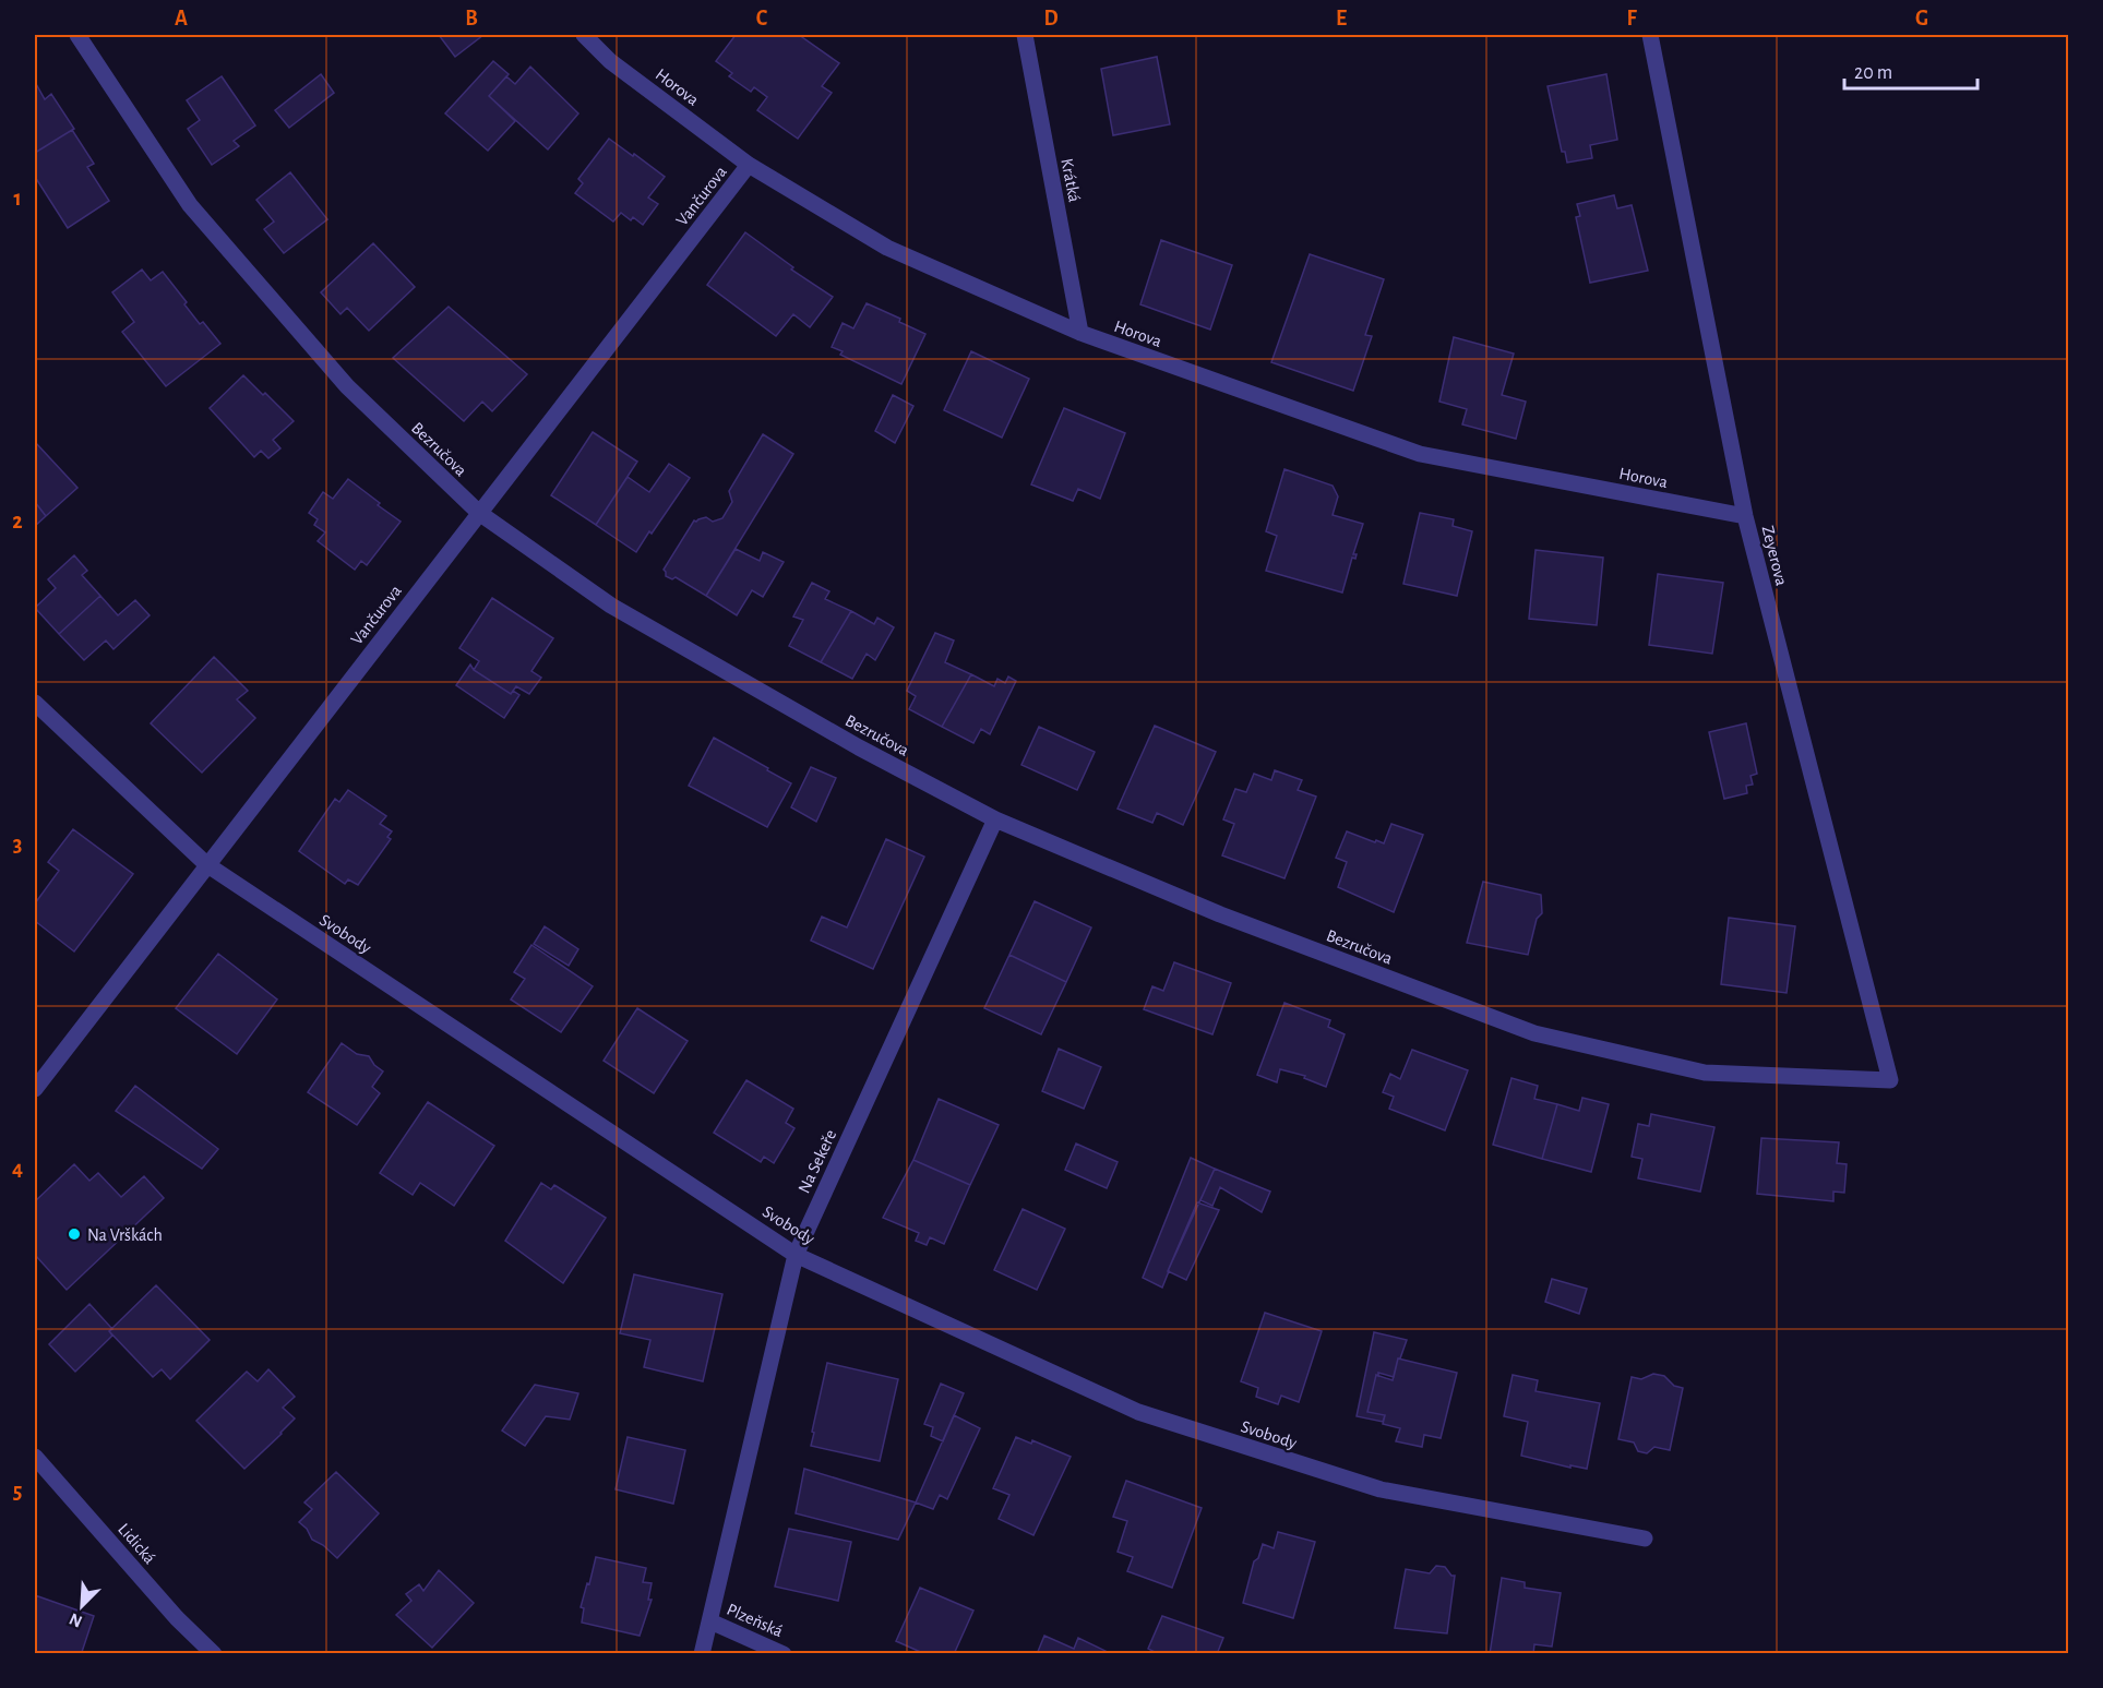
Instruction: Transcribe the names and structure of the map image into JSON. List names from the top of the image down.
{
  "streets": {
    "street": [
      "Horova",
      "Krátká",
      "Vančurova",
      "Bezručova",
      "Zeyerova",
      "Svobody",
      "Na Sekeře",
      "Lidická",
      "Plzeňská"
    ]
  },
  "crossings": [
    ["Horova", "Krátká"],
    ["Horova", "Vančurova"],
    ["Horova", "Zeyerova"],
    ["Vančurova", "Bezručova"],
    ["Vančurova", "Svobody"],
    ["Bezručova", "Zeyerova"],
    ["Bezručova", "Na Sekeře"],
    ["Svobody", "Na Sekeře"],
    ["Na Sekeře", "Plzeňská"]
  ],
  "places": ["Na Vrškách"],
  "scale_bar": "20 m",
  "north": "bottom left",
  "grid": {
    "columns": [
      "A",
      "B",
      "C",
      "D",
      "E",
      "F",
      "G"
    ],
    "rows": [
      "1",
      "2",
      "3",
      "4",
      "5"
    ]
  }
}
